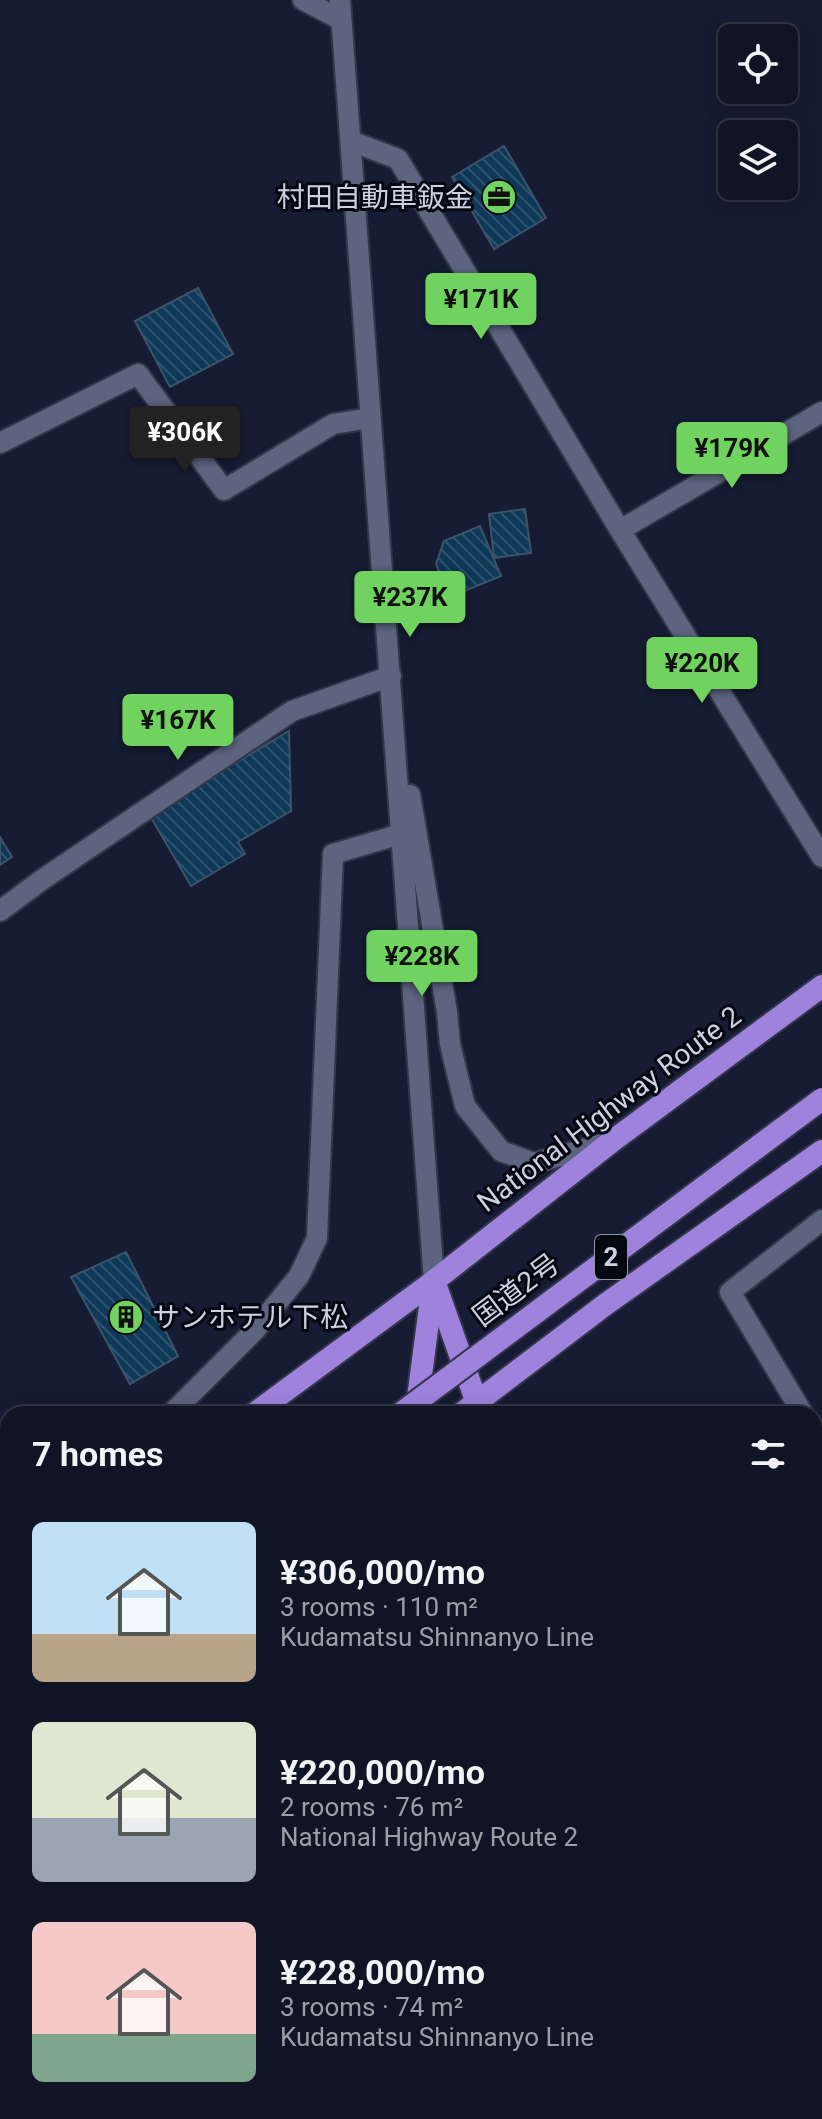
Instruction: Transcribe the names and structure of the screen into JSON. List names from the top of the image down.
{
  "streets": {
    "highway": ["National Highway Route 2", "2", "国道2号"]
  },
  "crossings": [
    ["National Highway Route 2", "2"]
  ],
  "places": {
    "office": ["村田自動車鈑金"],
    "building": ["サンホテル下松"]
  },
  "page": {
    "price": [
      "¥171K",
      "¥306K",
      "¥179K",
      "¥237K",
      "¥220K",
      "¥167K",
      "¥228K"
    ],
    "heading": "7 homes",
    "list": [
      {
        "name": "¥306,000/mo",
        "note": "3 rooms · 110 m² · Kudamatsu Shinnanyo Line"
      },
      {
        "name": "¥220,000/mo",
        "note": "2 rooms · 76 m² · National Highway Route 2"
      },
      {
        "name": "¥228,000/mo",
        "note": "3 rooms · 74 m² · Kudamatsu Shinnanyo Line"
      }
    ]
  }
}
